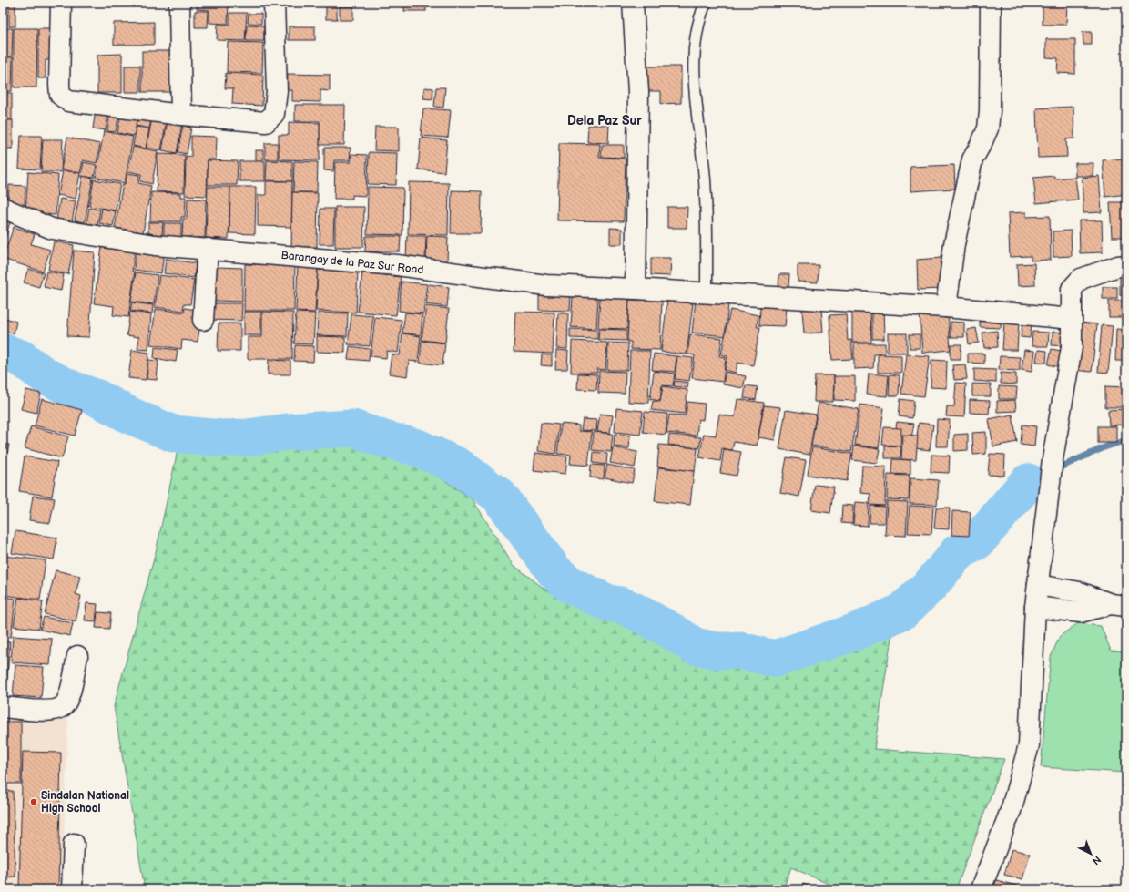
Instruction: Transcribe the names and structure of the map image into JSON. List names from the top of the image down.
{
  "streets": {
    "street": ["Barangay de la Paz Sur Road"]
  },
  "districts": ["Dela Paz Sur"],
  "places": ["Sindalan National High School"],
  "north": "bottom right"
}
